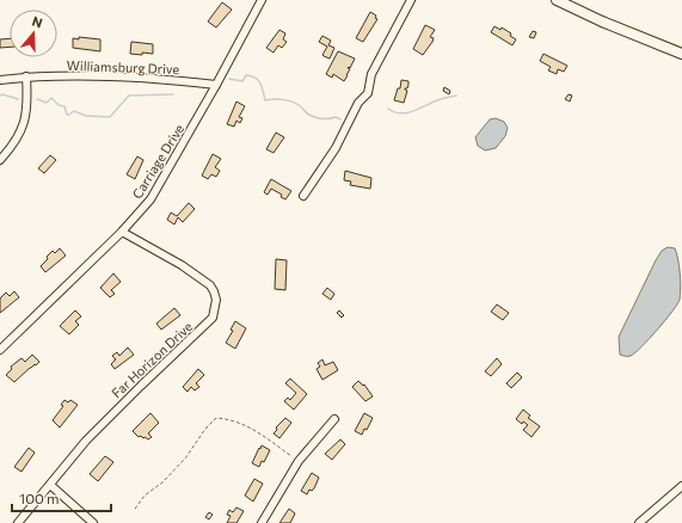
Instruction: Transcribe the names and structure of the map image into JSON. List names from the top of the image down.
{
  "streets": {
    "street": ["Williamsburg Drive", "Carriage Drive", "Far Horizon Drive"]
  },
  "crossings": [
    ["Williamsburg Drive", "Carriage Drive"],
    ["Carriage Drive", "Far Horizon Drive"]
  ],
  "scale_bar": "100 m",
  "north": "top"
}
